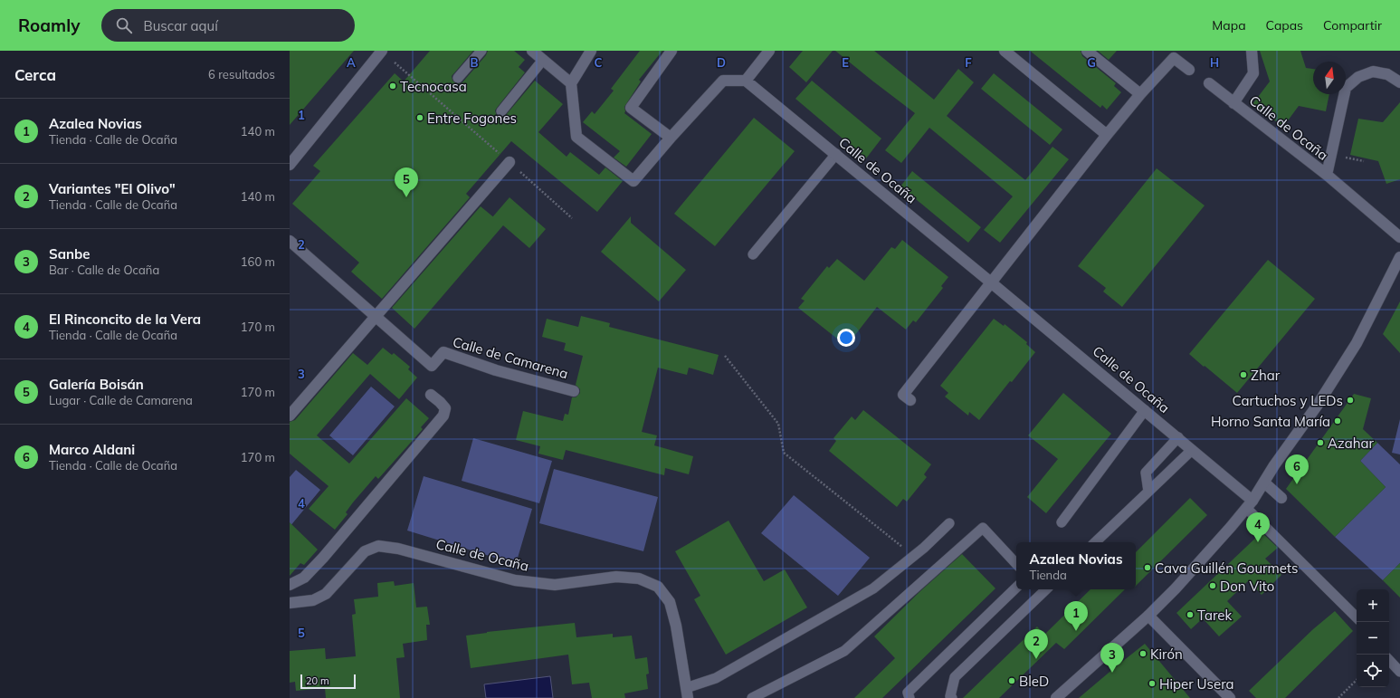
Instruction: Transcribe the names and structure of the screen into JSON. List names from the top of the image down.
{
  "streets": {
    "street": ["Calle de Ocaña", "Calle de Camarena"]
  },
  "places": [
    "Tecnocasa",
    "Entre Fogones",
    "Zhar",
    "Cartuchos y LEDs",
    "Horno Santa María",
    "Azahar",
    "Cava Guillén Gourmets",
    "Don Vito",
    "Tarek",
    "Kirón",
    "BleD",
    "Hiper Usera"
  ],
  "scale_bar": "20 m",
  "north": "top",
  "page": {
    "header": "Roamly",
    "search": "Buscar aquí",
    "nav": ["Mapa", "Capas", "Compartir"],
    "heading": ["Cerca", "6 resultados"],
    "list": [
      {
        "mark": "1",
        "name": "Azalea Novias",
        "note": "Tienda · Calle de Ocaña",
        "value": "140 m"
      },
      {
        "mark": "2",
        "name": "Variantes \"El Olivo\"",
        "note": "Tienda · Calle de Ocaña",
        "value": "140 m"
      },
      {
        "mark": "3",
        "name": "Sanbe",
        "note": "Bar · Calle de Ocaña",
        "value": "160 m"
      },
      {
        "mark": "4",
        "name": "El Rinconcito de la Vera",
        "note": "Tienda · Calle de Ocaña",
        "value": "170 m"
      },
      {
        "mark": "5",
        "name": "Galería Boisán",
        "note": "Lugar · Calle de Camarena",
        "value": "170 m"
      },
      {
        "mark": "6",
        "name": "Marco Aldani",
        "note": "Tienda · Calle de Ocaña",
        "value": "170 m"
      }
    ],
    "pins": [
      "5",
      "6",
      "4",
      "1",
      "2",
      "3"
    ],
    "popup": ["Azalea Novias", "Tienda"],
    "map_buttons": ["+", "−"],
    "scale": "20 m"
  },
  "grid": {
    "columns": [
      "A",
      "B",
      "C",
      "D",
      "E",
      "F",
      "G",
      "H"
    ],
    "rows": [
      "1",
      "2",
      "3",
      "4",
      "5"
    ]
  }
}
